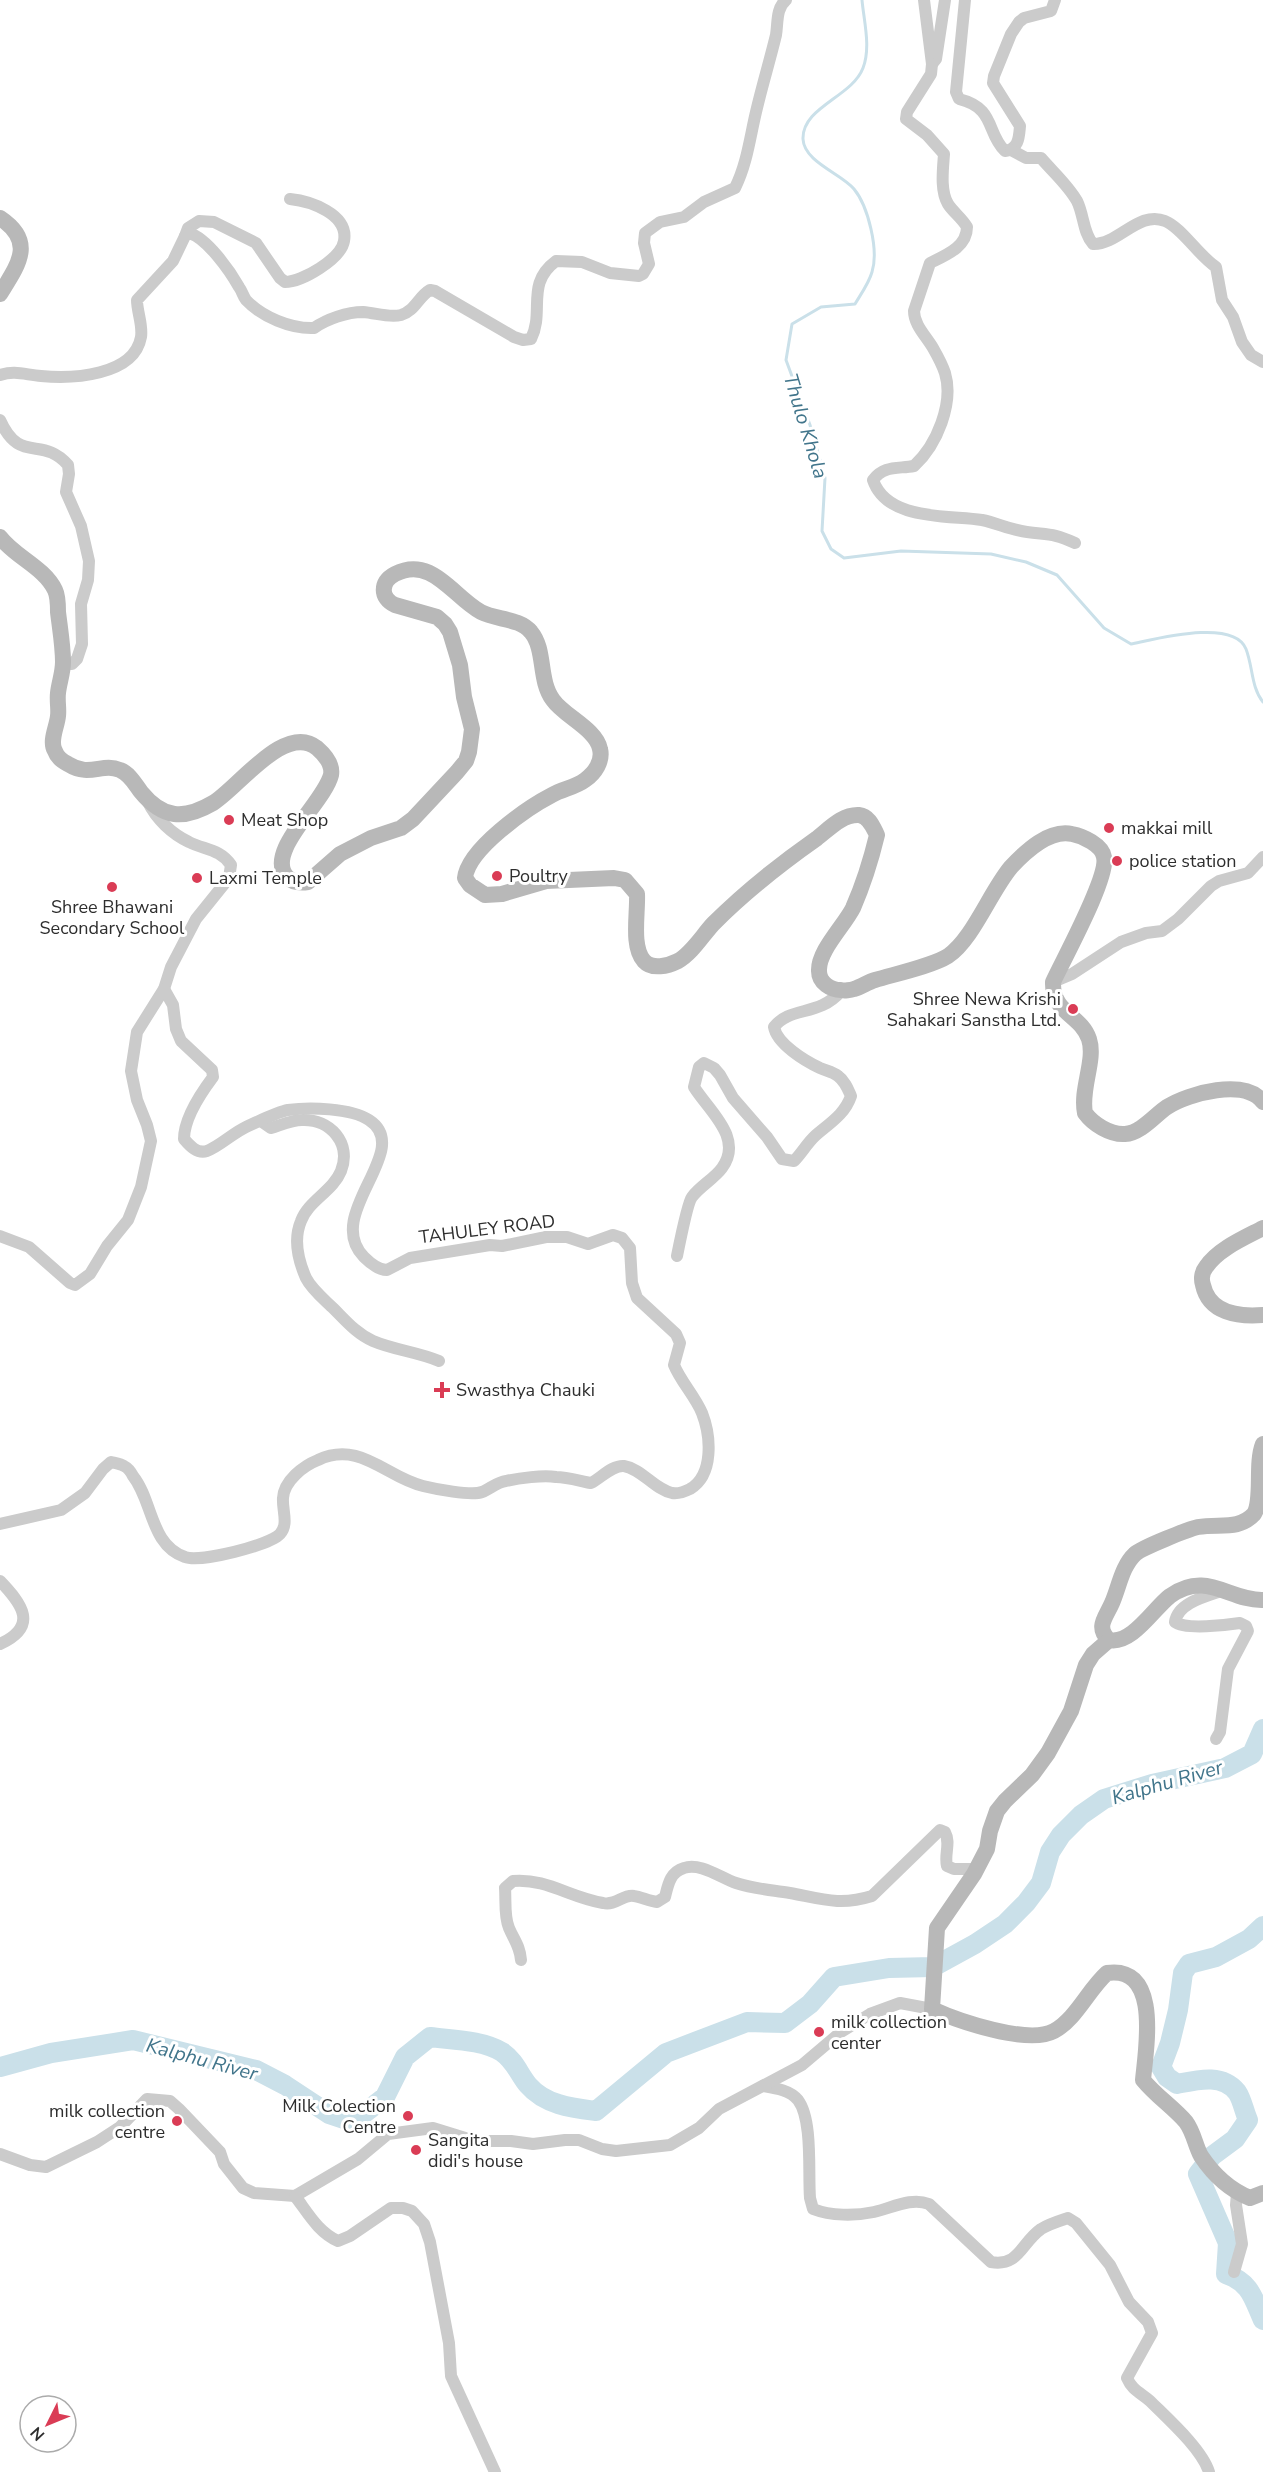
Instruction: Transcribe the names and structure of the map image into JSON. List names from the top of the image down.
{
  "streets": {
    "street": ["TAHULEY ROAD"]
  },
  "water": ["Thulo Khola", "Kalphu River"],
  "places": {
    "other": [
      "Meat Shop",
      "makkai mill",
      "police station",
      "Poultry",
      "Laxmi Temple",
      "Shree Bhawani Secondary School",
      "Shree Newa Krishi Sahakari Sanstha Ltd.",
      "milk collection center",
      "Milk Colection Centre",
      "milk collection centre",
      "Sangita didi's house"
    ],
    "health": ["Swasthya Chauki"]
  },
  "north": "bottom left"
}
